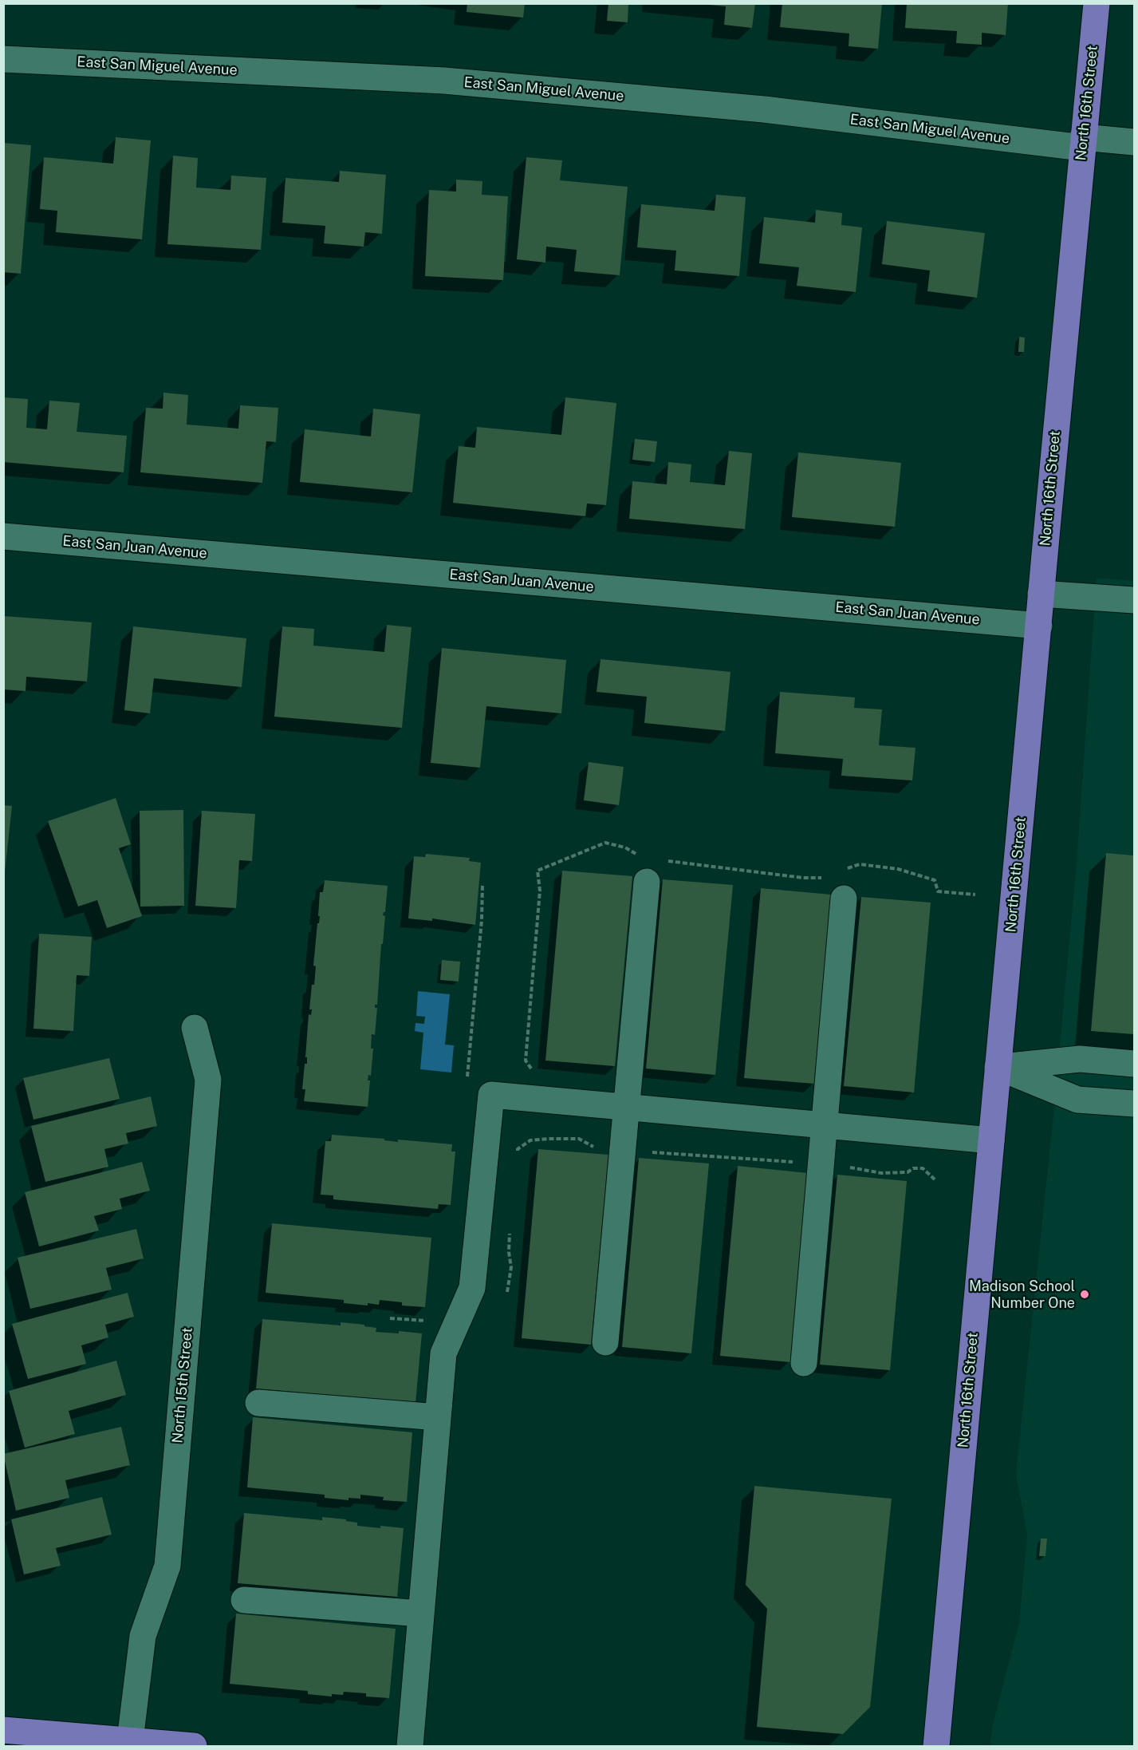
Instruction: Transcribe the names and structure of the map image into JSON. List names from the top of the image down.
{
  "streets": {
    "main road": ["North 16th Street"],
    "street": ["East San Miguel Avenue", "East San Juan Avenue", "North 15th Street"]
  },
  "crossings": [
    ["East San Miguel Avenue", "North 16th Street"],
    ["North 16th Street", "East San Juan Avenue"]
  ],
  "places": ["Madison School Number One"]
}
